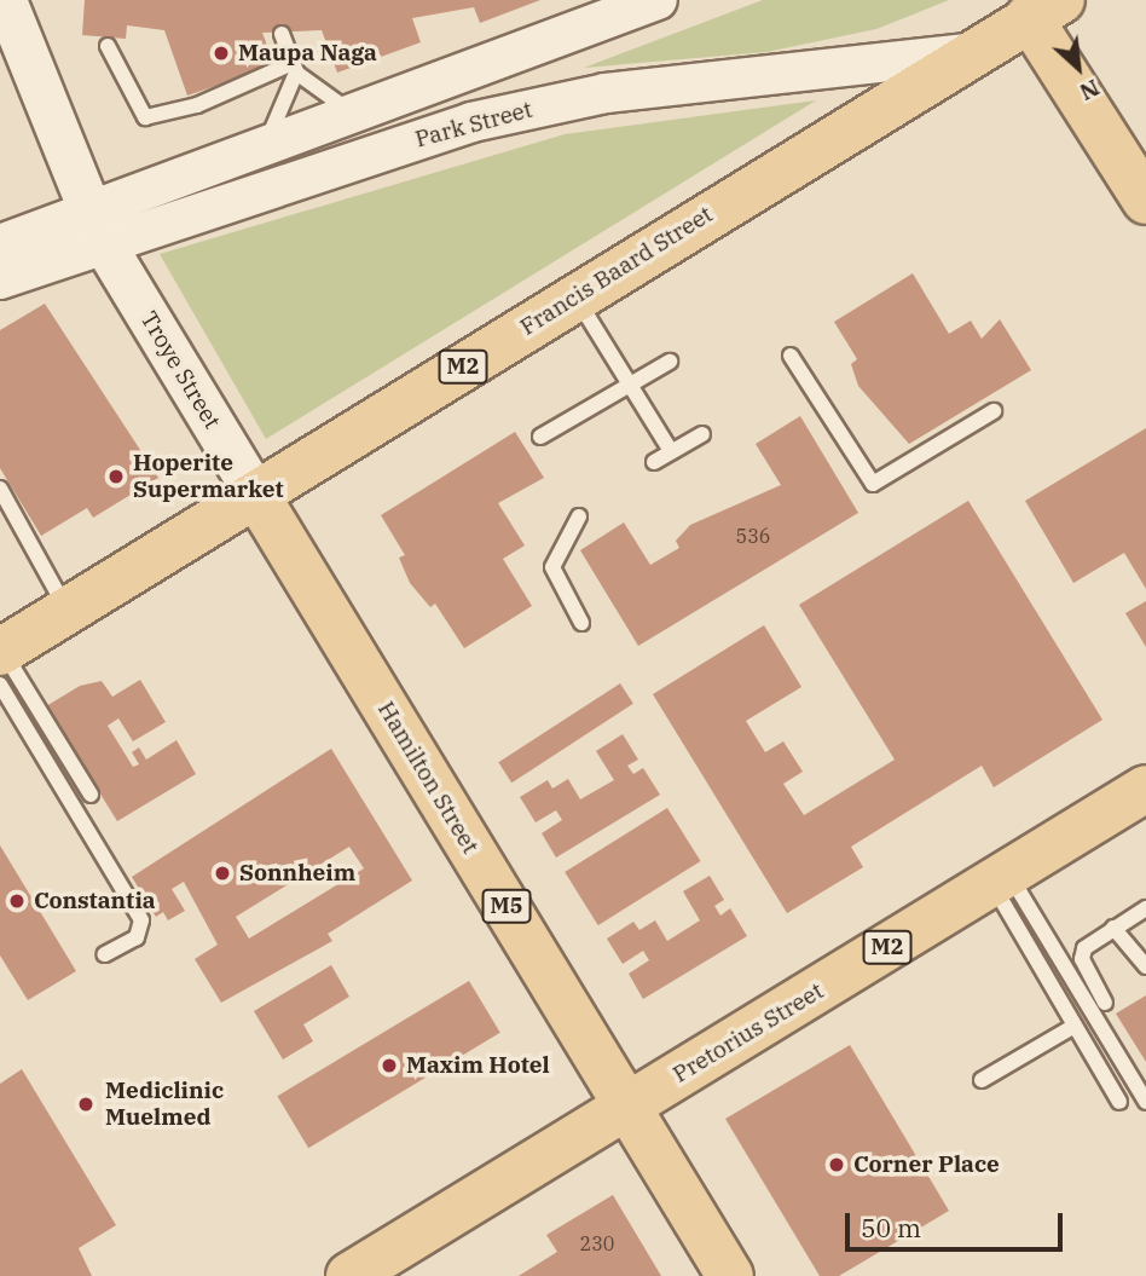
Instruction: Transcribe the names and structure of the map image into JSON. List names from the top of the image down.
{
  "streets": {
    "main road": [
      "Francis Baard Street",
      "M2",
      "Troye Street",
      "Hamilton Street",
      "M5",
      "Pretorius Street"
    ],
    "street": ["Park Street"]
  },
  "crossings": [
    ["Park Street", "Francis Baard Street"],
    ["Park Street", "Troye Street"],
    ["Francis Baard Street", "Troye Street"],
    ["Francis Baard Street", "Hamilton Street"],
    ["Troye Street", "Hamilton Street"],
    ["Hamilton Street", "Pretorius Street"]
  ],
  "places": [
    "Maupa Naga",
    "Hoperite Supermarket",
    "Sonnheim",
    "Constantia",
    "Maxim Hotel",
    "Mediclinic Muelmed",
    "Corner Place"
  ],
  "house_numbers": ["536", "230"],
  "scale_bar": "50 m",
  "north": "bottom right"
}
